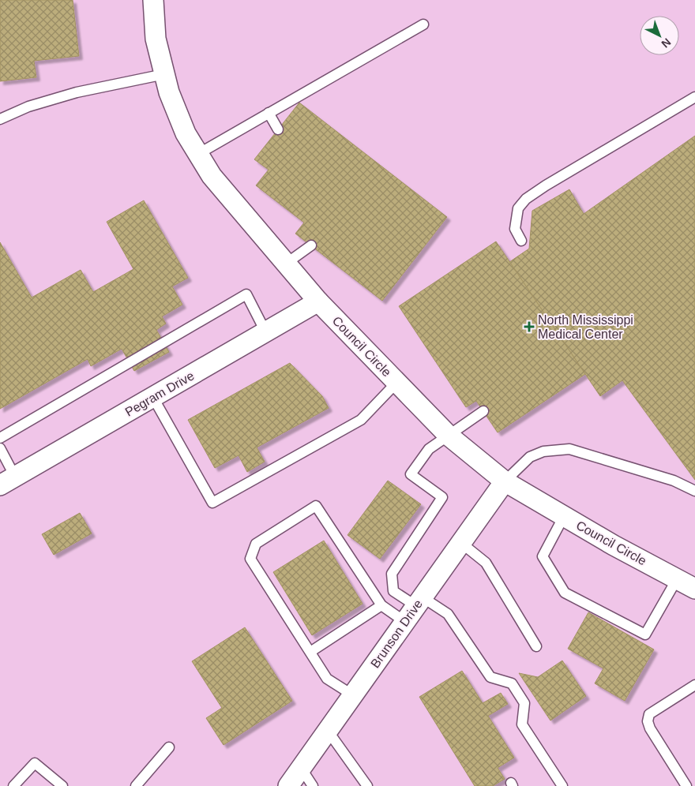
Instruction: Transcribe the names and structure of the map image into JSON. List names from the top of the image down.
{
  "streets": {
    "street": ["Council Circle", "Pegram Drive", "Brunson Drive"]
  },
  "crossings": [
    ["Council Circle", "Pegram Drive"],
    ["Council Circle", "Brunson Drive"]
  ],
  "places": {
    "health": ["North Mississippi Medical Center"]
  },
  "north": "bottom right"
}
